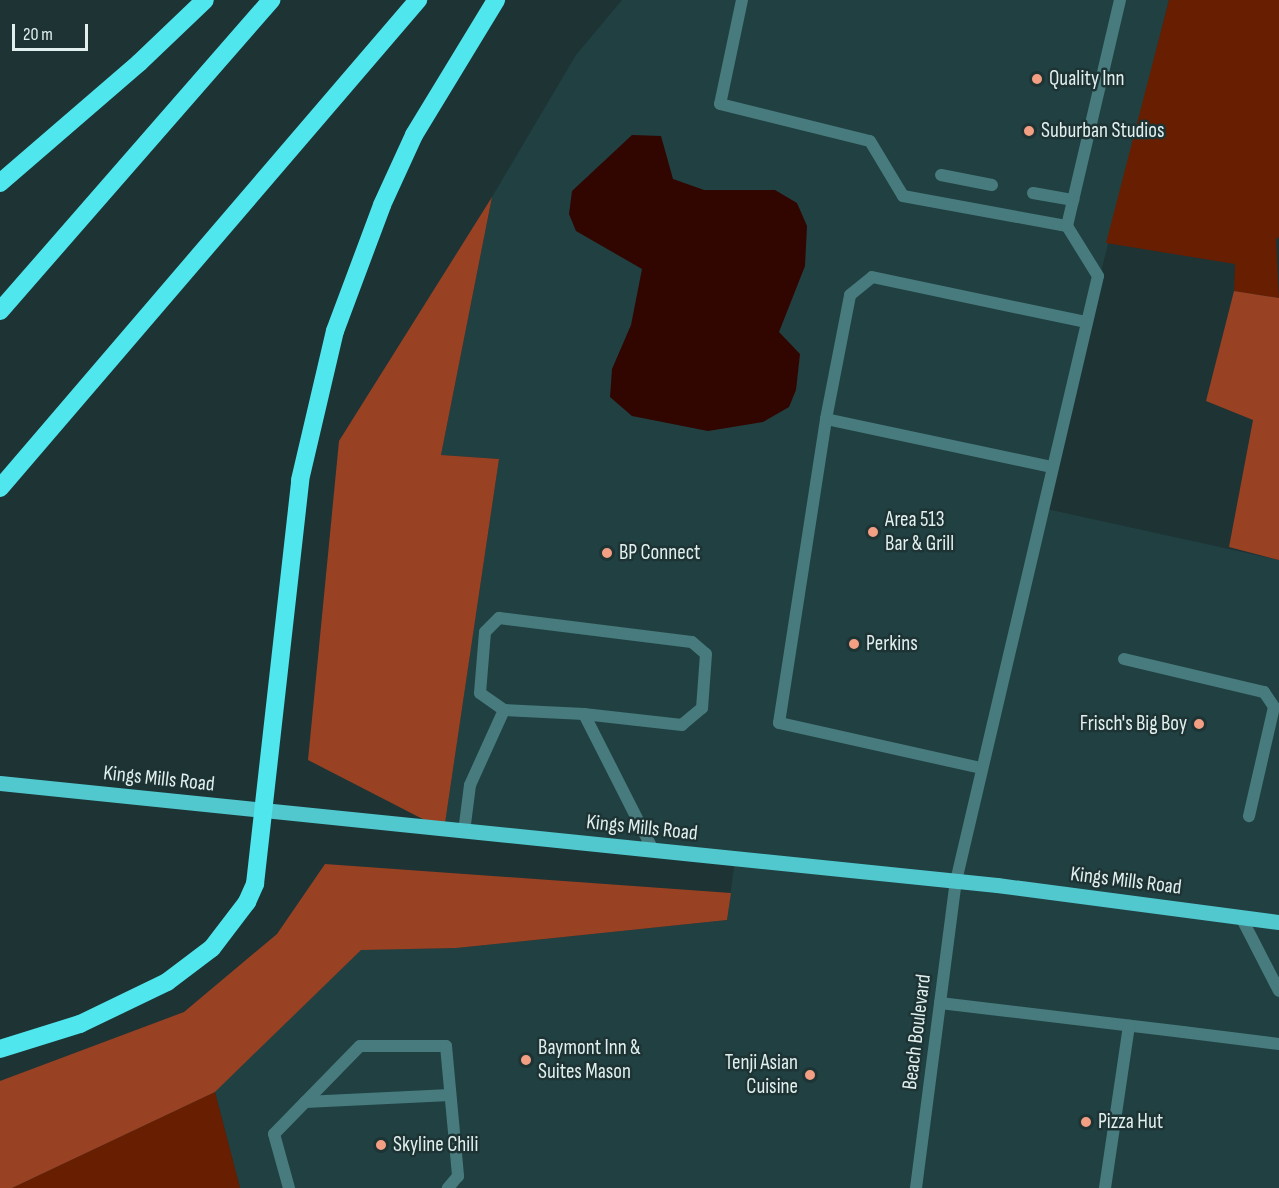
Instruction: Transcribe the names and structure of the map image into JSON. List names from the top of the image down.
{
  "streets": {
    "main road": ["Kings Mills Road"],
    "street": ["Beach Boulevard"]
  },
  "crossings": [
    ["Kings Mills Road", "Beach Boulevard"]
  ],
  "places": [
    "Quality Inn",
    "Suburban Studios",
    "Area 513 Bar & Grill",
    "BP Connect",
    "Perkins",
    "Frisch's Big Boy",
    "Baymont Inn & Suites Mason",
    "Tenji Asian Cuisine",
    "Pizza Hut",
    "Skyline Chili"
  ],
  "scale_bar": "20 m"
}
